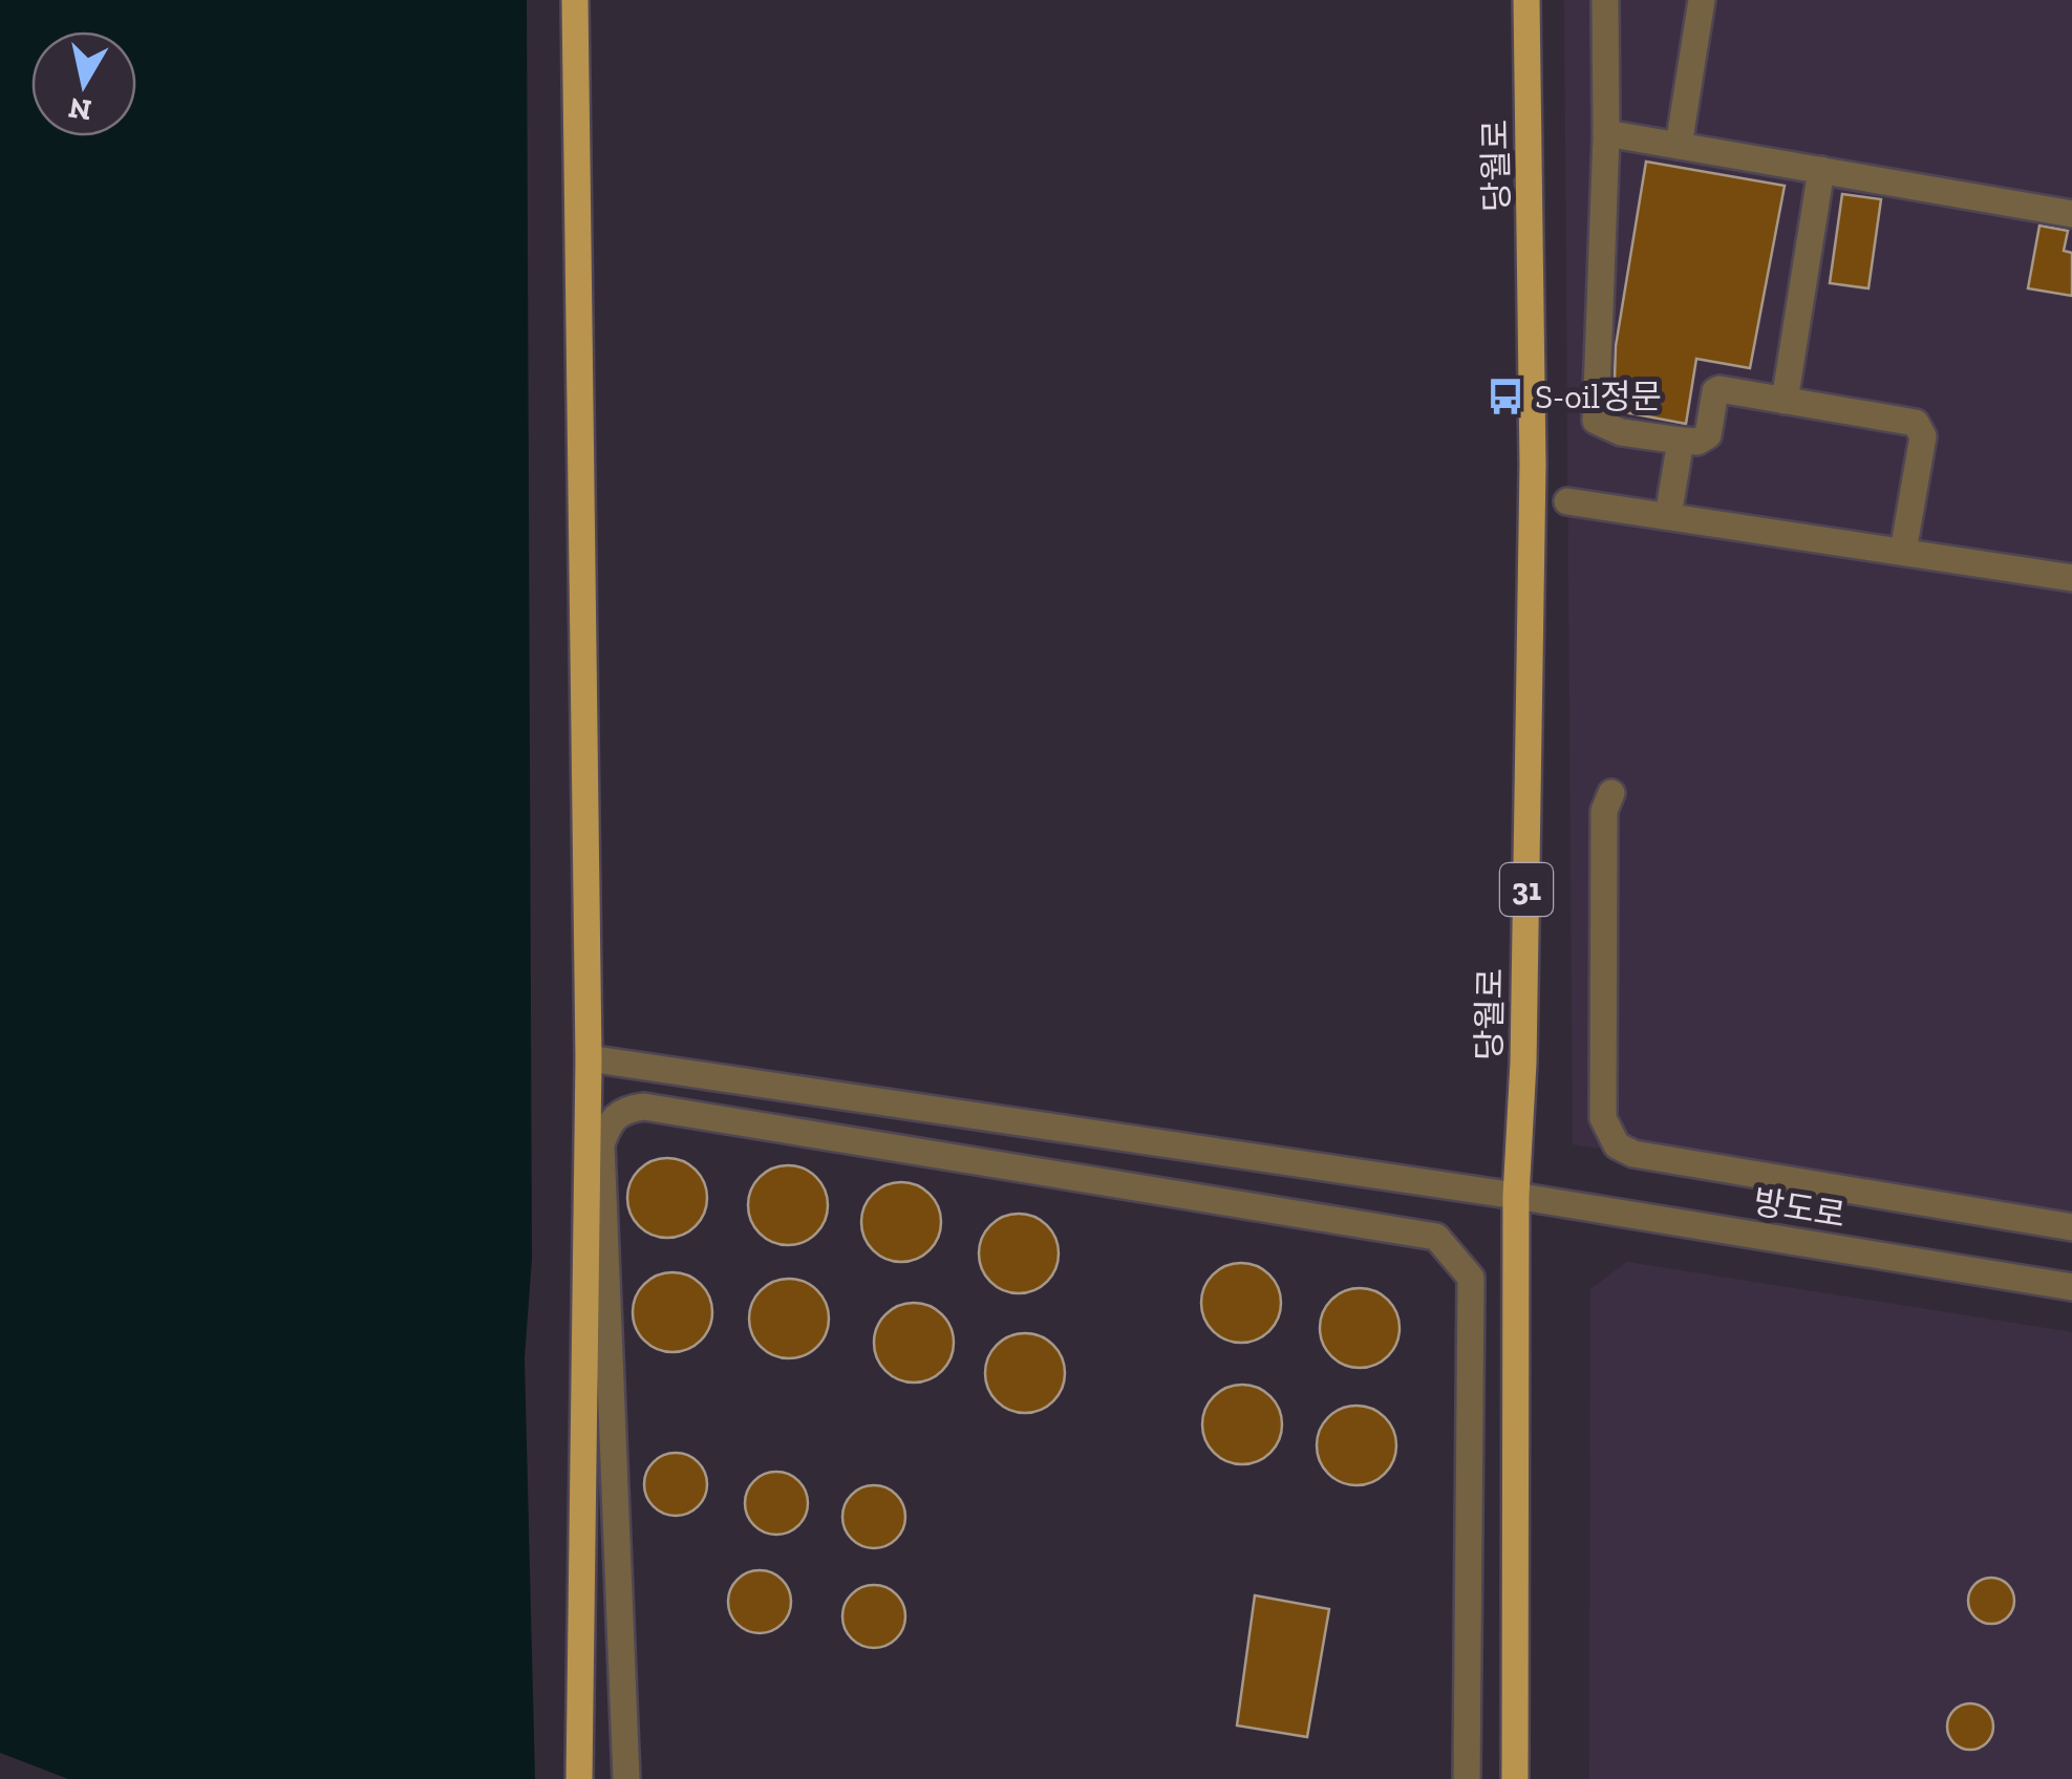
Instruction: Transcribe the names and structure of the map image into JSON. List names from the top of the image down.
{
  "streets": {
    "main road": ["당월로", "31"],
    "street": ["방도로"]
  },
  "crossings": [
    ["당월로", "방도로"]
  ],
  "places": {
    "bus stop": ["S-oil정문"]
  },
  "north": "bottom"
}
